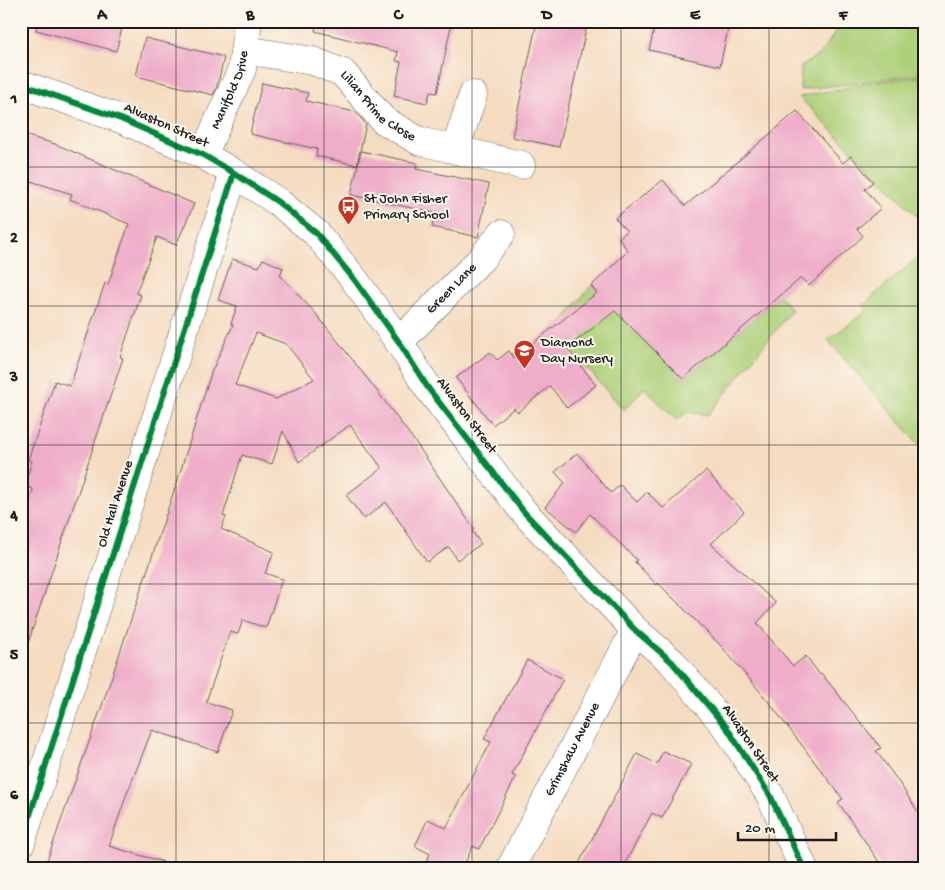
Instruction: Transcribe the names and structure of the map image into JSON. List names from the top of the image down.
{
  "streets": {
    "street": [
      "Manifold Drive",
      "Lilian Prime Close",
      "Alvaston Street",
      "Green Lane",
      "Old Hall Avenue",
      "Grimshaw Avenue"
    ]
  },
  "crossings": [
    ["Manifold Drive", "Lilian Prime Close"],
    ["Manifold Drive", "Alvaston Street"],
    ["Alvaston Street", "Green Lane"],
    ["Alvaston Street", "Old Hall Avenue"],
    ["Alvaston Street", "Grimshaw Avenue"]
  ],
  "places": {
    "bus stop": ["St John Fisher Primary School"],
    "school or university": ["Diamond Day Nursery"]
  },
  "scale_bar": "20 m",
  "grid": {
    "columns": [
      "A",
      "B",
      "C",
      "D",
      "E",
      "F"
    ],
    "rows": [
      "1",
      "2",
      "3",
      "4",
      "5",
      "6"
    ]
  }
}
